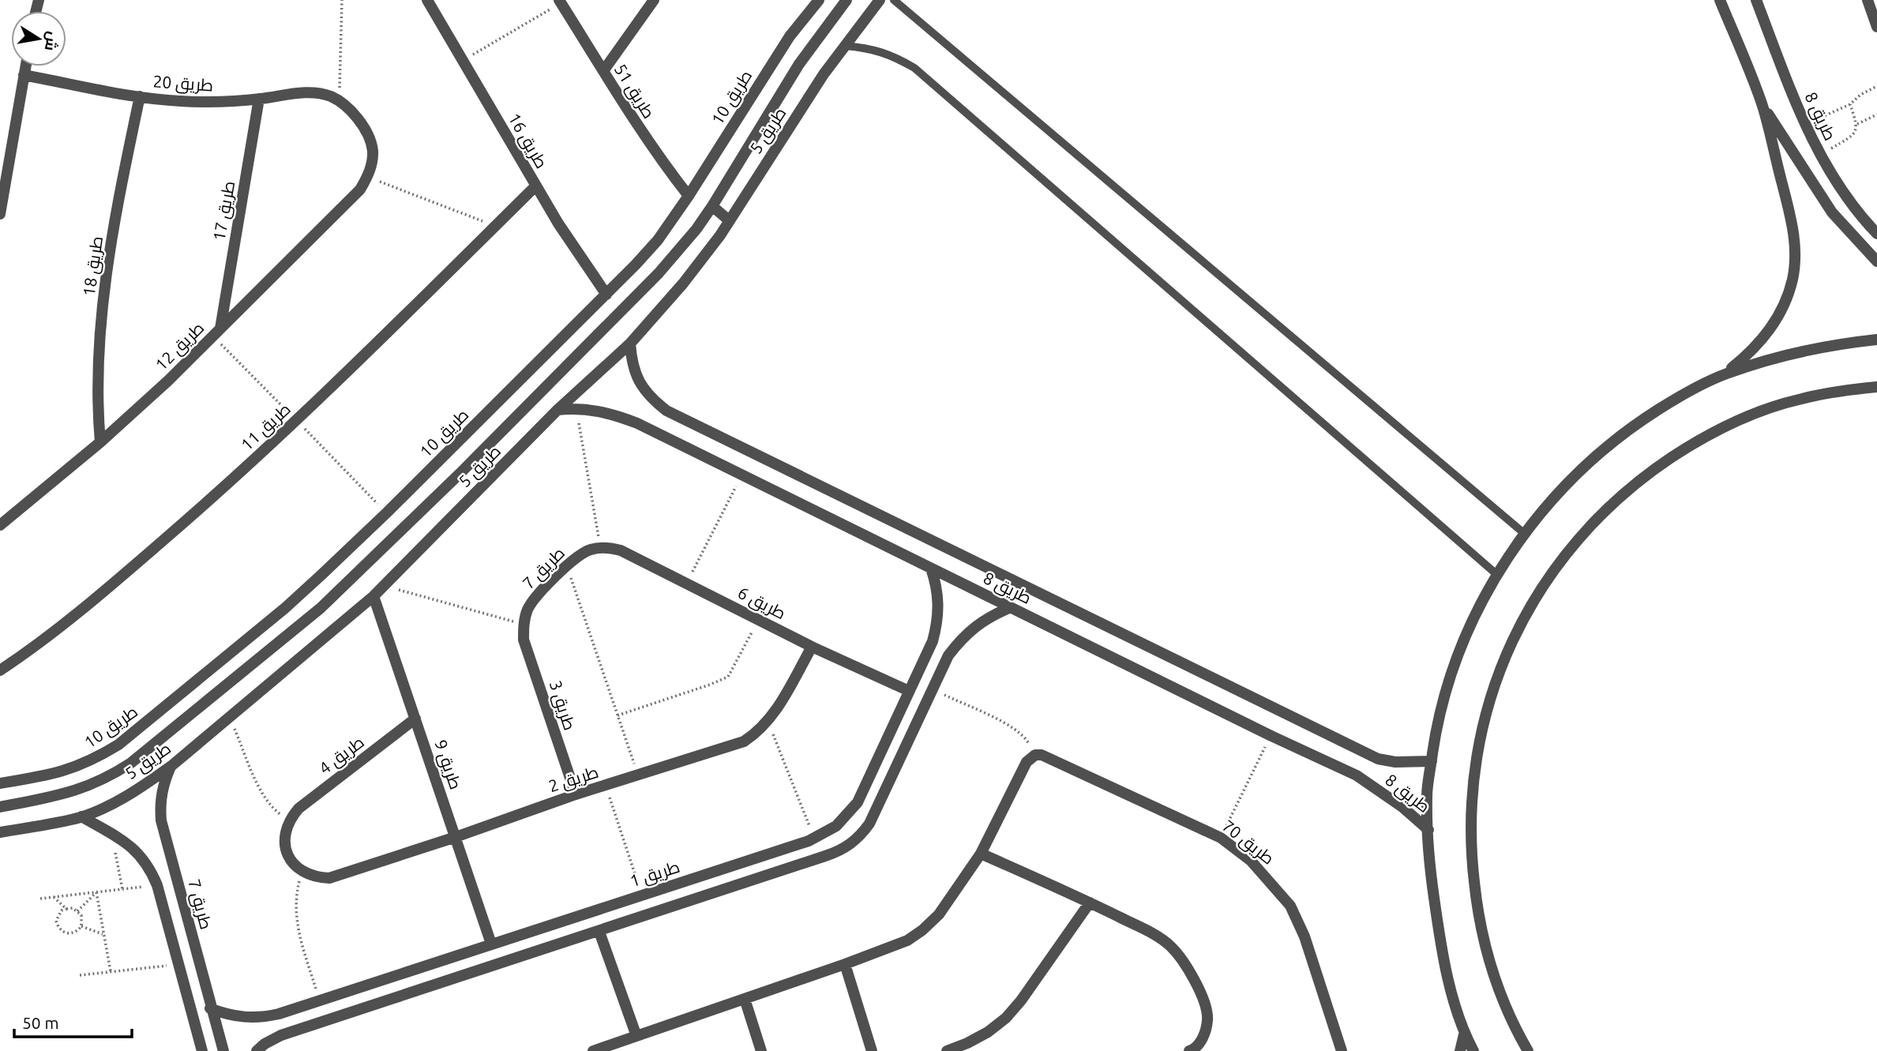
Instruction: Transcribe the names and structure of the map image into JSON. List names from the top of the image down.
{
  "streets": {
    "street": [
      "طريق 20",
      "طريق 51",
      "طريق 10",
      "طريق 8",
      "طريق 5",
      "طريق 16",
      "طريق 17",
      "طريق 18",
      "طريق 12",
      "طريق 11",
      "طريق 7",
      "طريق 6",
      "طريق 3",
      "طريق 4",
      "طريق 9",
      "طريق 2",
      "طريق 70",
      "طريق 1"
    ]
  },
  "crossings": [
    ["طريق 20", "طريق 17"],
    ["طريق 20", "طريق 18"],
    ["طريق 51", "طريق 10"],
    ["طريق 10", "طريق 16"],
    ["طريق 8", "طريق 5"],
    ["طريق 8", "طريق 1"],
    ["طريق 5", "طريق 7"],
    ["طريق 5", "طريق 9"],
    ["طريق 16", "طريق 11"],
    ["طريق 17", "طريق 12"],
    ["طريق 18", "طريق 12"],
    ["طريق 7", "طريق 6"],
    ["طريق 7", "طريق 3"],
    ["طريق 7", "طريق 1"],
    ["طريق 6", "طريق 2"],
    ["طريق 6", "طريق 1"],
    ["طريق 3", "طريق 2"],
    ["طريق 4", "طريق 9"],
    ["طريق 9", "طريق 2"],
    ["طريق 9", "طريق 1"]
  ],
  "scale_bar": "50 m",
  "north": "right"
}
